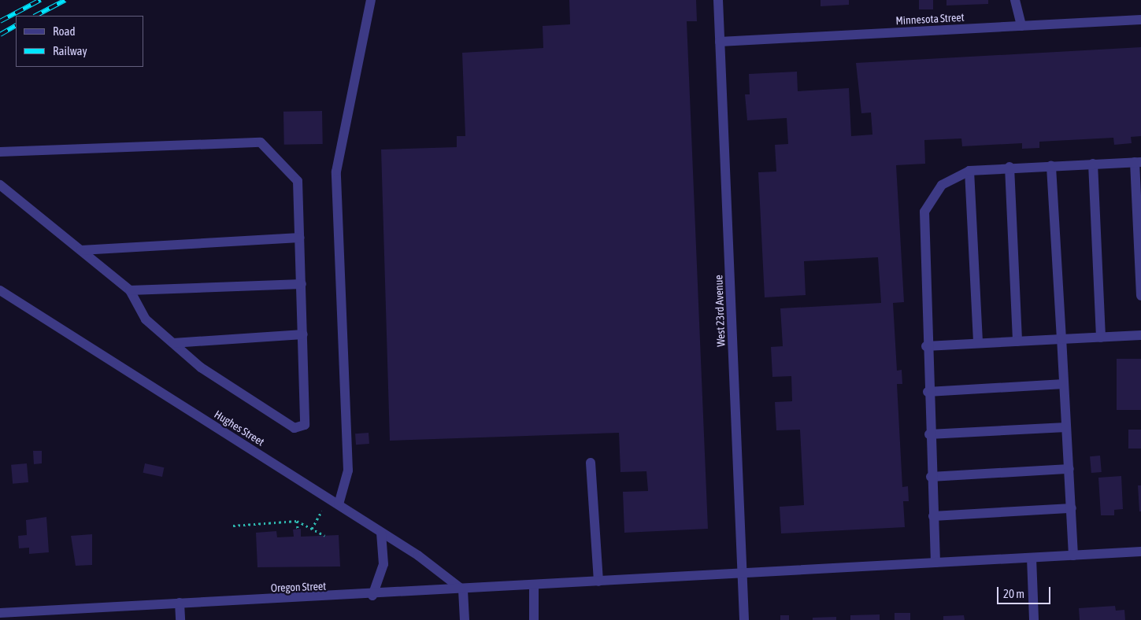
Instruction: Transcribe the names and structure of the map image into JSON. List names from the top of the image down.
{
  "streets": {
    "street": [
      "Minnesota Street",
      "West 23rd Avenue",
      "Hughes Street",
      "Oregon Street"
    ]
  },
  "crossings": [
    ["Minnesota Street", "West 23rd Avenue"],
    ["West 23rd Avenue", "Oregon Street"],
    ["Hughes Street", "Oregon Street"]
  ],
  "legend": ["Road", "Railway"],
  "scale_bar": "20 m"
}
